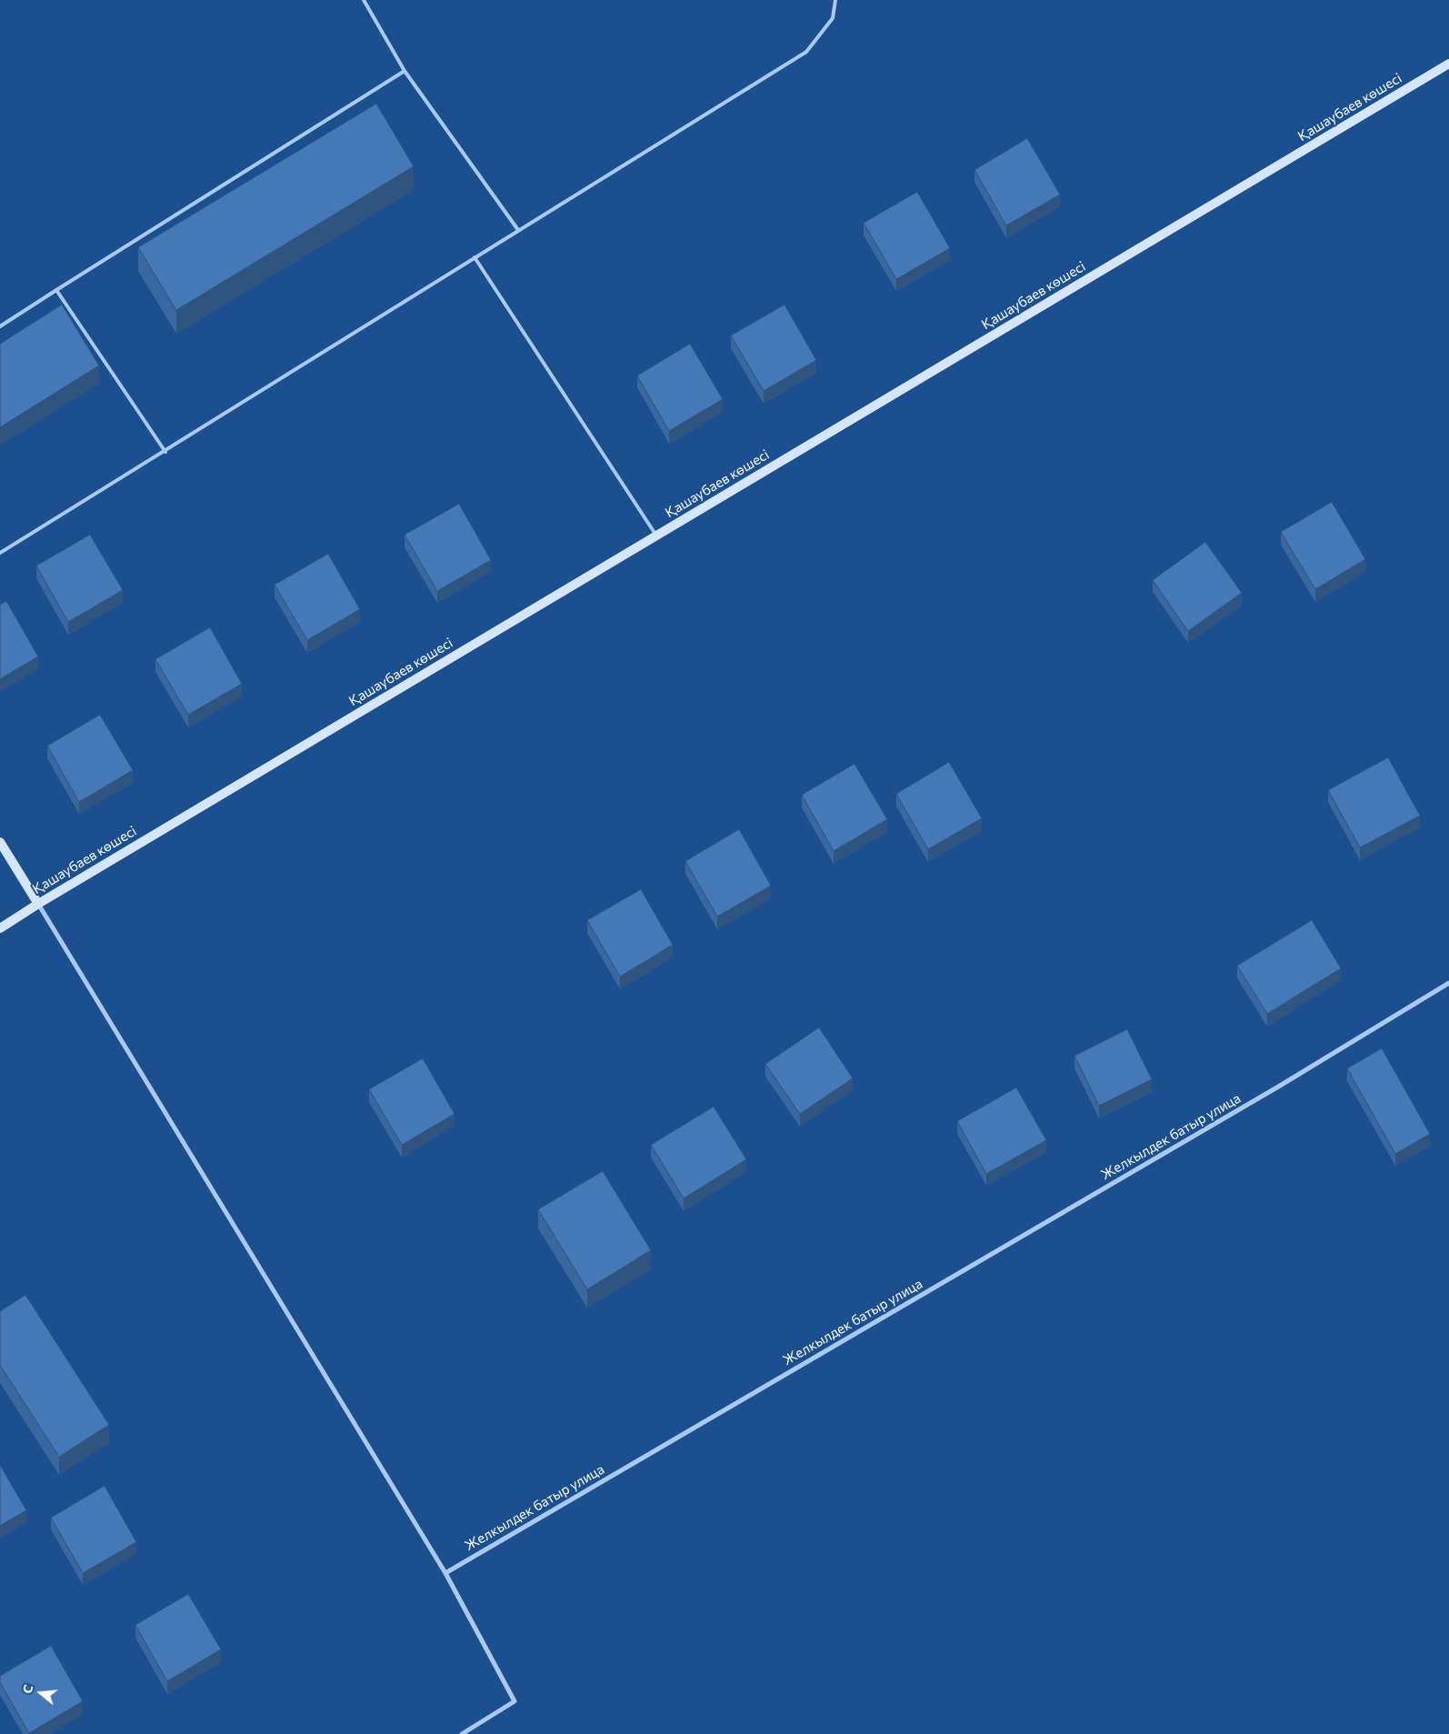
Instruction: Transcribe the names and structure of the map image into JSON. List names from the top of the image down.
{
  "streets": {
    "street": ["Қашаубаев көшесі", "Желкылдек батыр улица"]
  },
  "north": "left"
}
